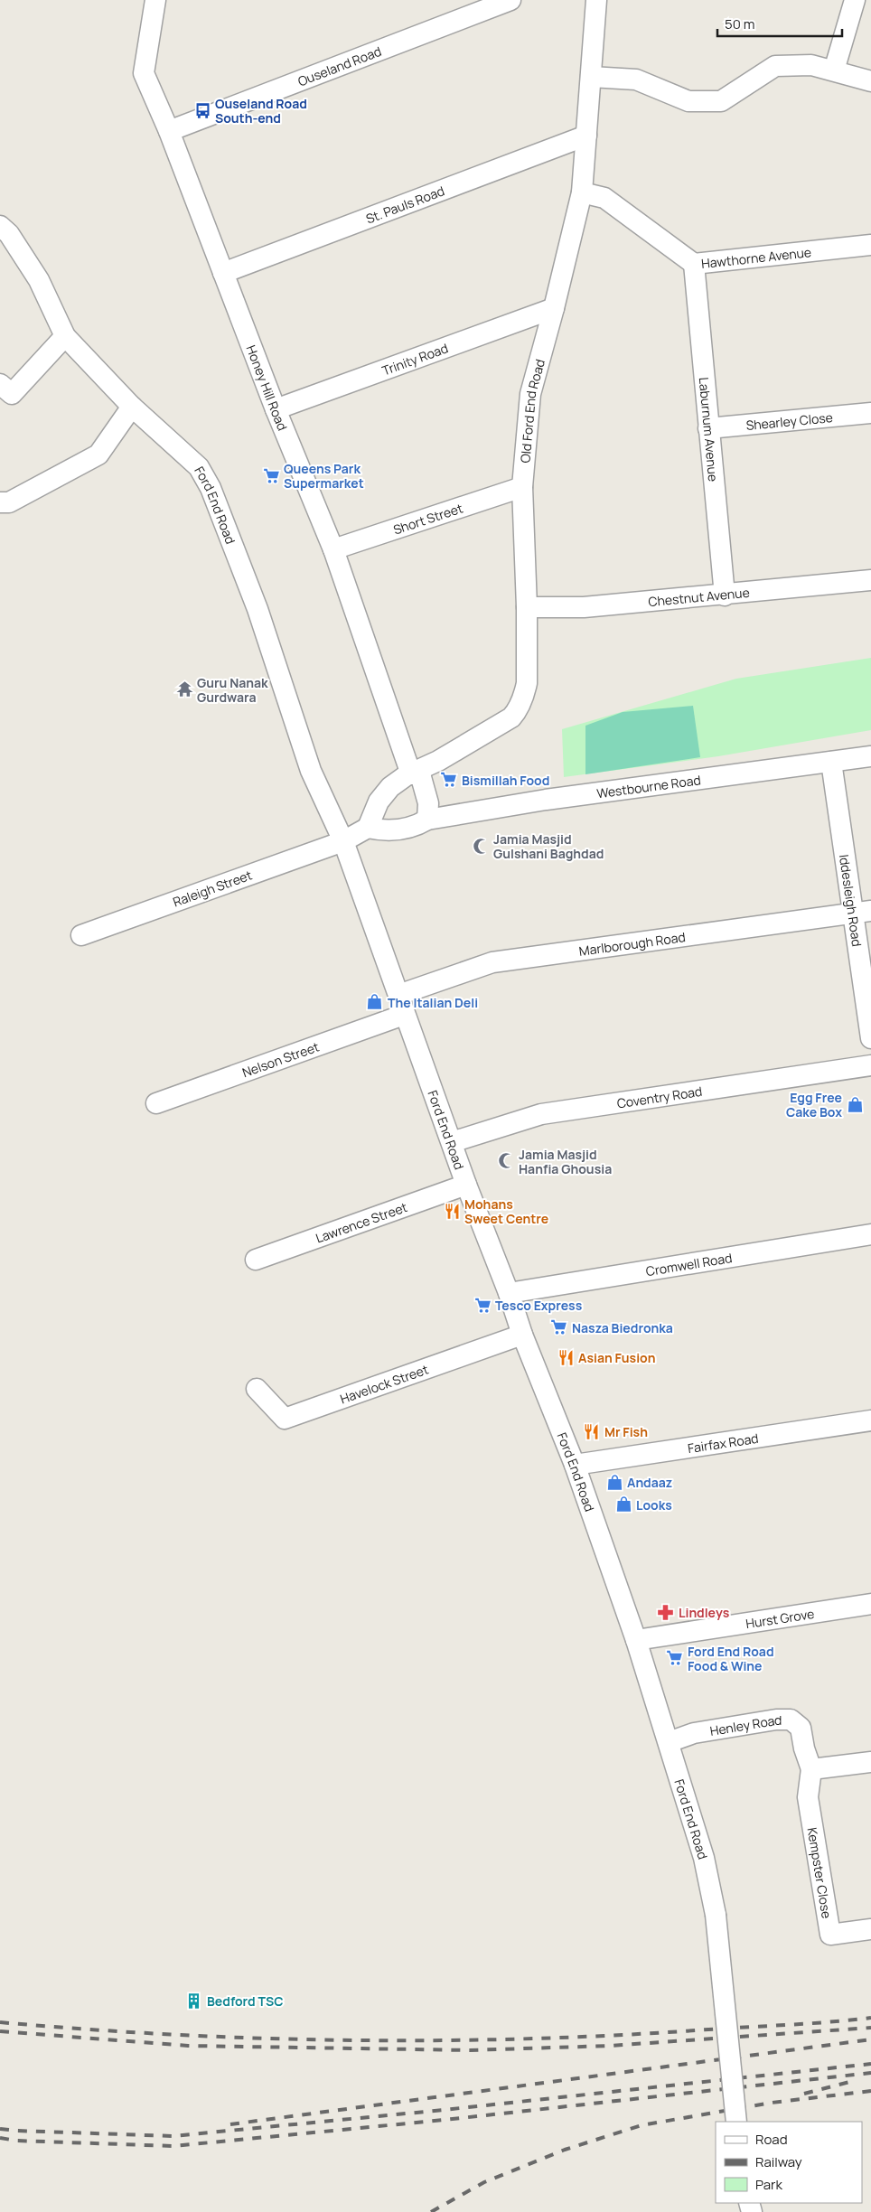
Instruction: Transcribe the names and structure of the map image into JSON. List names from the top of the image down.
{
  "streets": {
    "street": [
      "Ouseland Road",
      "St. Pauls Road",
      "Hawthorne Avenue",
      "Trinity Road",
      "Honey Hill Road",
      "Old Ford End Road",
      "Shearley Close",
      "Laburnum Avenue",
      "Ford End Road",
      "Short Street",
      "Chestnut Avenue",
      "Westbourne Road",
      "Raleigh Street",
      "Iddesleigh Road",
      "Marlborough Road",
      "Nelson Street",
      "Coventry Road",
      "Lawrence Street",
      "Cromwell Road",
      "Havelock Street",
      "Fairfax Road",
      "Hurst Grove",
      "Henley Road",
      "Kempster Close"
    ]
  },
  "crossings": [
    ["Ouseland Road", "Honey Hill Road"],
    ["St. Pauls Road", "Honey Hill Road"],
    ["St. Pauls Road", "Old Ford End Road"],
    ["Hawthorne Avenue", "Old Ford End Road"],
    ["Hawthorne Avenue", "Laburnum Avenue"],
    ["Trinity Road", "Honey Hill Road"],
    ["Trinity Road", "Old Ford End Road"],
    ["Honey Hill Road", "Old Ford End Road"],
    ["Honey Hill Road", "Short Street"],
    ["Old Ford End Road", "Short Street"],
    ["Old Ford End Road", "Chestnut Avenue"],
    ["Shearley Close", "Laburnum Avenue"],
    ["Laburnum Avenue", "Chestnut Avenue"],
    ["Ford End Road", "Raleigh Street"],
    ["Ford End Road", "Marlborough Road"],
    ["Ford End Road", "Nelson Street"],
    ["Ford End Road", "Coventry Road"],
    ["Ford End Road", "Lawrence Street"],
    ["Ford End Road", "Cromwell Road"],
    ["Ford End Road", "Havelock Street"],
    ["Ford End Road", "Fairfax Road"],
    ["Ford End Road", "Hurst Grove"],
    ["Ford End Road", "Henley Road"],
    ["Westbourne Road", "Iddesleigh Road"],
    ["Iddesleigh Road", "Marlborough Road"],
    ["Henley Road", "Kempster Close"]
  ],
  "places": {
    "bus stop": ["Ouseland Road South-end"],
    "supermarket": [
      "Queens Park Supermarket",
      "Bismillah Food",
      "Tesco Express",
      "Nasza Biedronka",
      "Ford End Road Food & Wine"
    ],
    "temple": ["Guru Nanak Gurdwara"],
    "mosque": ["Jamia Masjid Gulshani Baghdad", "Jamia Masjid Hanfia Ghousia"],
    "shop": [
      "The Italian Deli",
      "Egg Free Cake Box",
      "Andaaz",
      "Looks"
    ],
    "restaurant": ["Mohans Sweet Centre", "Asian Fusion", "Mr Fish"],
    "pharmacy": ["Lindleys"],
    "building": ["Bedford TSC"]
  },
  "legend": ["Road", "Railway", "Park"],
  "scale_bar": "50 m"
}
